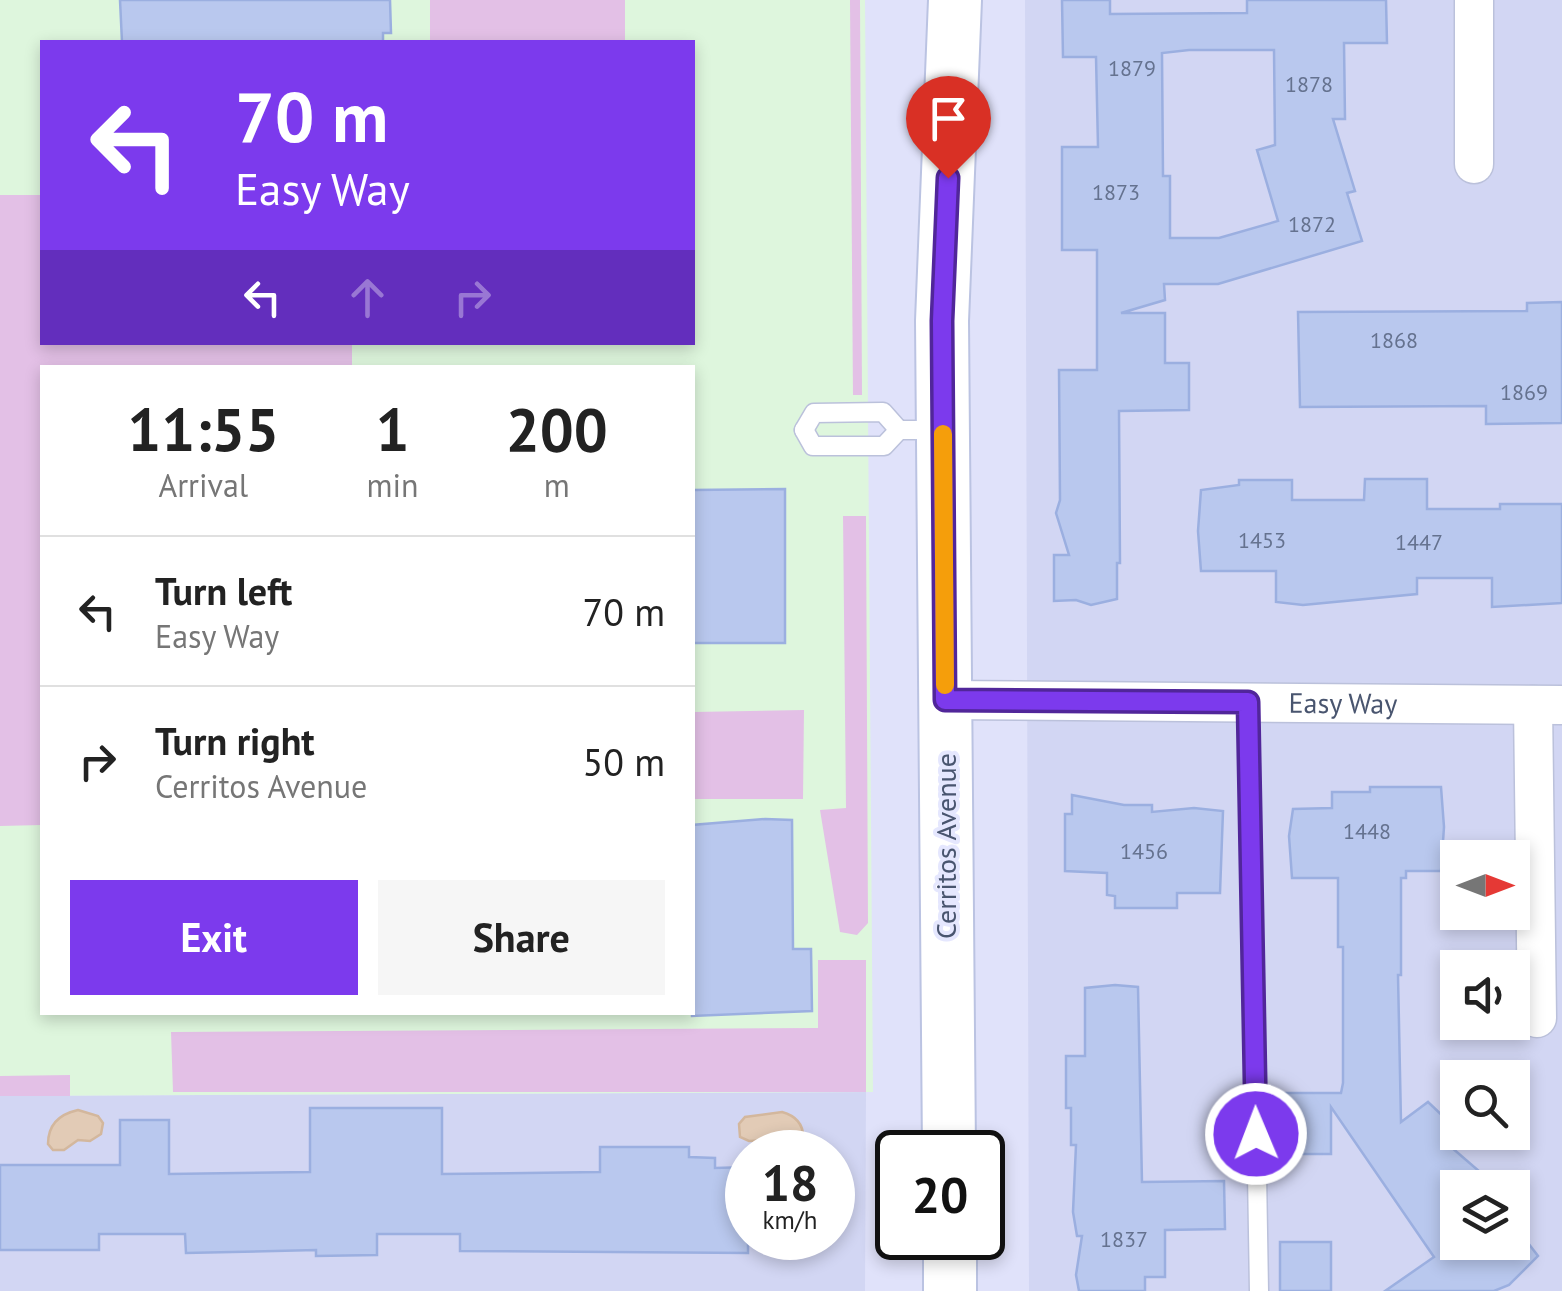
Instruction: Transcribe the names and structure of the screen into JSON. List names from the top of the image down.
{
  "streets": {
    "street": ["Easy Way", "Cerritos Avenue"]
  },
  "crossings": [
    ["Easy Way", "Cerritos Avenue"]
  ],
  "house_numbers": [
    "1879",
    "1878",
    "1873",
    "1872",
    "1868",
    "1869",
    "1453",
    "1447",
    "1448",
    "1456",
    "1837"
  ],
  "north": "right",
  "page": {
    "turn": ["70 m", "Easy Way"],
    "eta": [
      "11:55",
      "Arrival",
      "1",
      "min",
      "200",
      "m"
    ],
    "list": [
      {
        "name": "Turn left",
        "note": "Easy Way",
        "value": "70 m"
      },
      {
        "name": "Turn right",
        "note": "Cerritos Avenue",
        "value": "50 m"
      }
    ],
    "buttons": ["Exit", "Share"],
    "speed": "18 km/h",
    "limit": "20"
  }
}
